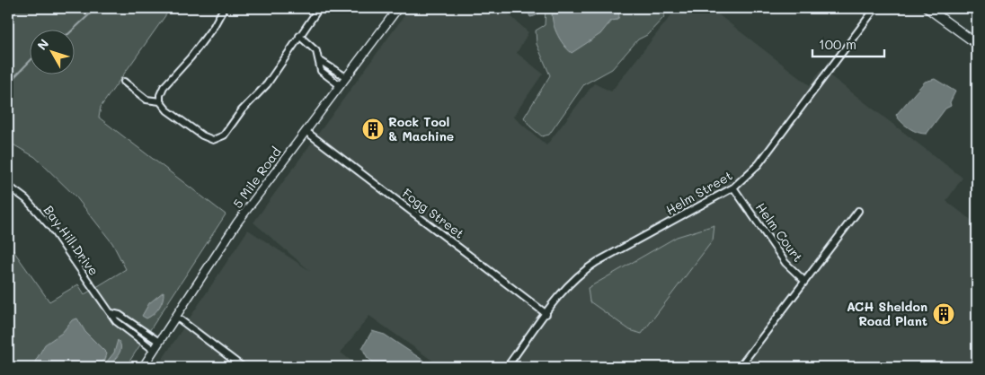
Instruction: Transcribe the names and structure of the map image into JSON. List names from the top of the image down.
{
  "streets": {
    "street": [
      "5 Mile Road",
      "Helm Street",
      "Fogg Street",
      "Helm Court",
      "Bay Hill Drive"
    ]
  },
  "crossings": [
    ["5 Mile Road", "Fogg Street"],
    ["5 Mile Road", "Bay Hill Drive"],
    ["Helm Street", "Fogg Street"],
    ["Helm Street", "Helm Court"]
  ],
  "places": {
    "building": ["Rock Tool & Machine", "ACH Sheldon Road Plant"]
  },
  "scale_bar": "100 m",
  "north": "top left"
}
